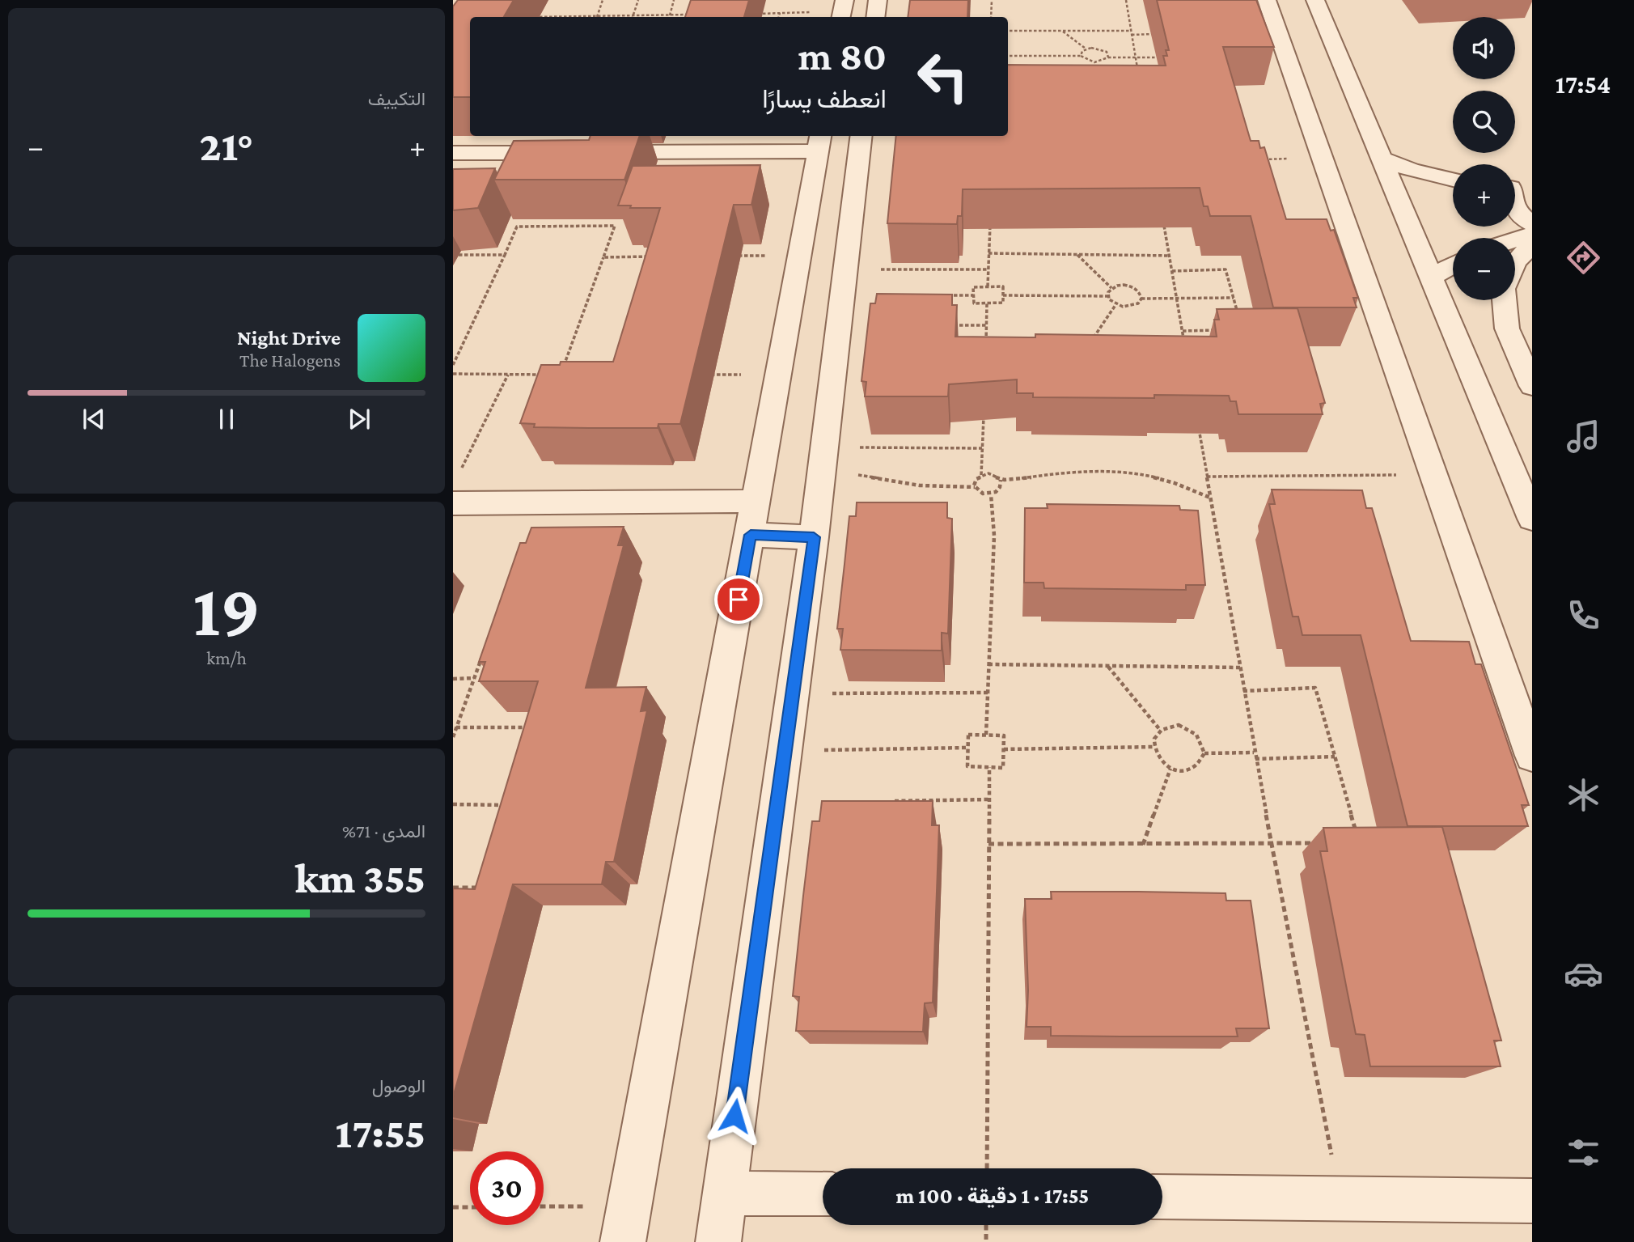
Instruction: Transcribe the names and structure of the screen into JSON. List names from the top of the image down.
{
  "page": {
    "tabs": "17:54",
    "tile": [
      "التكييف",
      ["19", "km/h"],
      ["المدى · 71%", "355 km"],
      ["الوصول", "17:55"]
    ],
    "map_buttons": ["+", "−"],
    "turn": ["80 m", "انعطف يسارًا"],
    "heat": ["−", "21°", "+"],
    "song": ["Night Drive", "The Halogens"],
    "limit": "30",
    "trip": "17:55 · 1 دقيقة · 100 m"
  }
}
